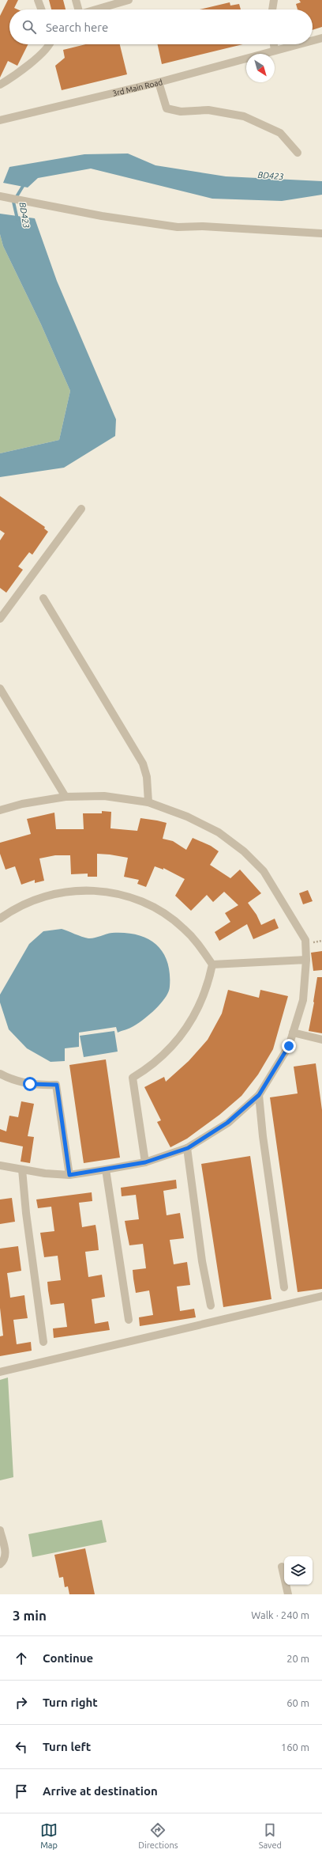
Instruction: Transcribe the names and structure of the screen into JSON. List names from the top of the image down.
{
  "streets": {
    "street": ["3rd Main Road"]
  },
  "water": ["BD423"],
  "north": "bottom right",
  "page": {
    "search": "Search here",
    "heading": ["3 min", "Walk · 240 m"],
    "list": [
      ["Continue", "20 m"],
      ["Turn right", "60 m"],
      ["Turn left", "160 m"],
      "Arrive at destination"
    ],
    "nav": ["Map", "Directions", "Saved"]
  }
}
